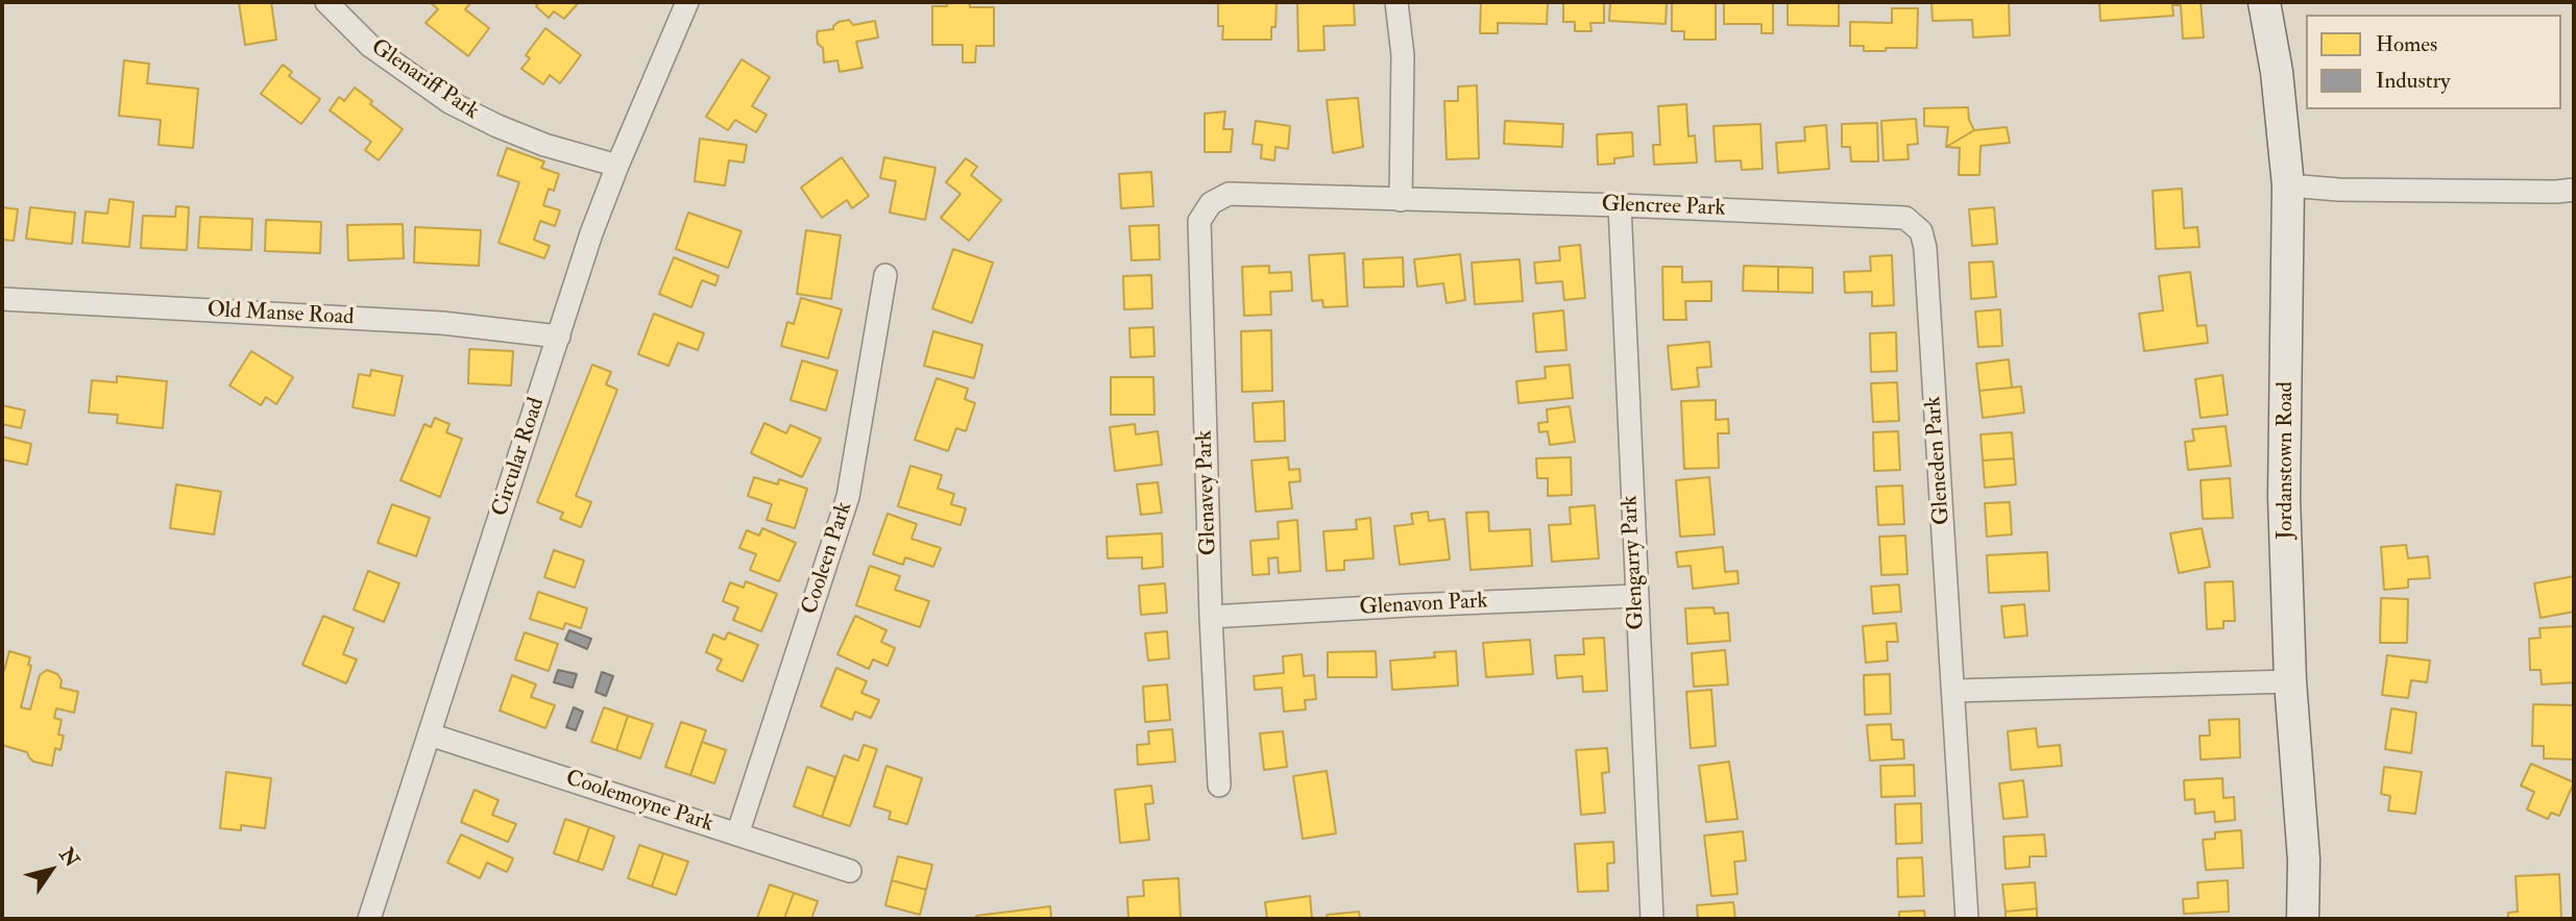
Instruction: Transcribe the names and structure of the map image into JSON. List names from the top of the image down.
{
  "streets": {
    "street": [
      "Glenariff Park",
      "Glencree Park",
      "Old Manse Road",
      "Circular Road",
      "Gleneden Park",
      "Jordanstown Road",
      "Glenavey Park",
      "Cooleen Park",
      "Glengarry Park",
      "Glenavon Park",
      "Coolemoyne Park"
    ]
  },
  "crossings": [
    ["Glenariff Park", "Circular Road"],
    ["Glencree Park", "Gleneden Park"],
    ["Glencree Park", "Glenavey Park"],
    ["Glencree Park", "Glengarry Park"],
    ["Old Manse Road", "Circular Road"],
    ["Circular Road", "Coolemoyne Park"],
    ["Glenavey Park", "Glenavon Park"],
    ["Cooleen Park", "Coolemoyne Park"],
    ["Glengarry Park", "Glenavon Park"]
  ],
  "legend": ["Homes", "Industry"],
  "north": "top right"
}
